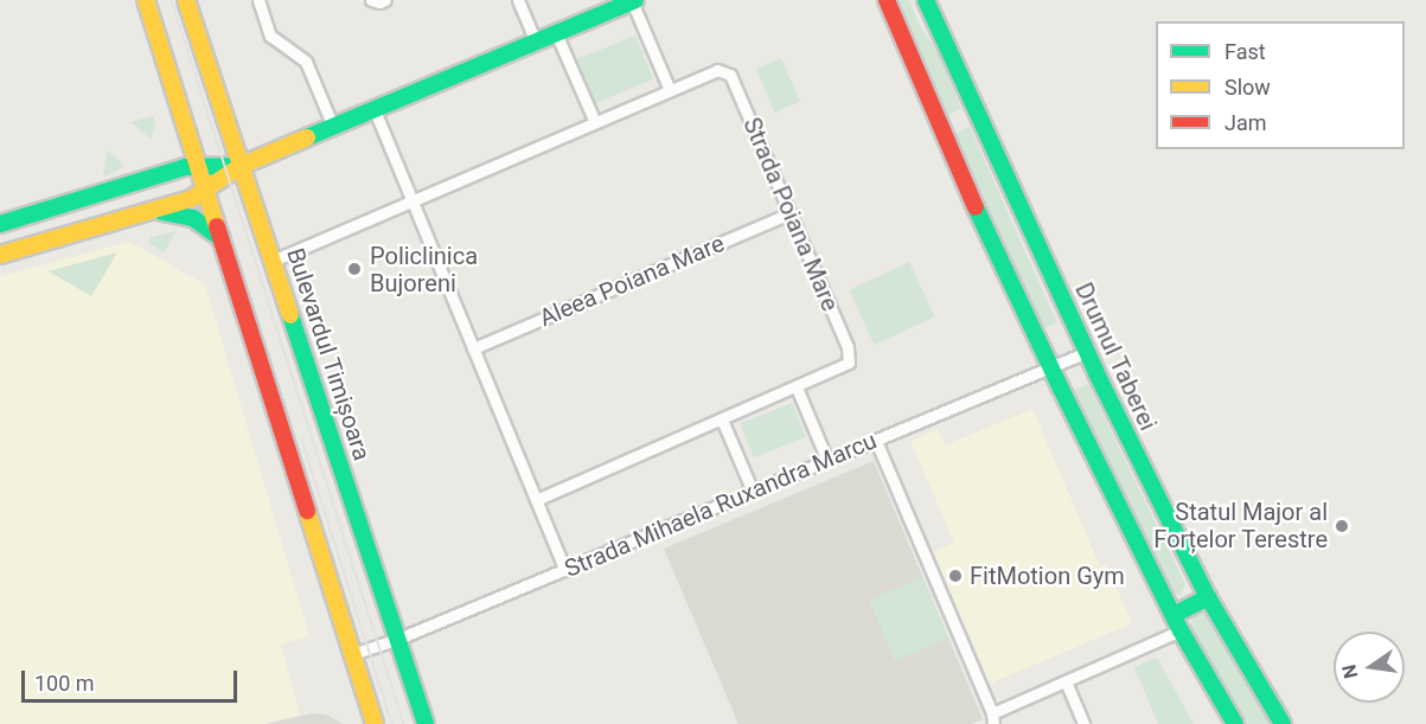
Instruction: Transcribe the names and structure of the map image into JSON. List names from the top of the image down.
{
  "streets": {
    "main road": ["Bulevardul Timișoara", "Drumul Taberei"],
    "street": ["Strada Poiana Mare", "Aleea Poiana Mare", "Strada Mihaela Ruxandra Marcu"]
  },
  "crossings": [
    ["Strada Poiana Mare", "Aleea Poiana Mare"],
    ["Strada Poiana Mare", "Bulevardul Timișoara"],
    ["Bulevardul Timișoara", "Strada Mihaela Ruxandra Marcu"],
    ["Drumul Taberei", "Strada Mihaela Ruxandra Marcu"]
  ],
  "places": ["Policlinica Bujoreni", "Statul Major al Forțelor Terestre", "FitMotion Gym"],
  "legend": ["Fast", "Slow", "Jam"],
  "scale_bar": "100 m",
  "north": "left"
}
